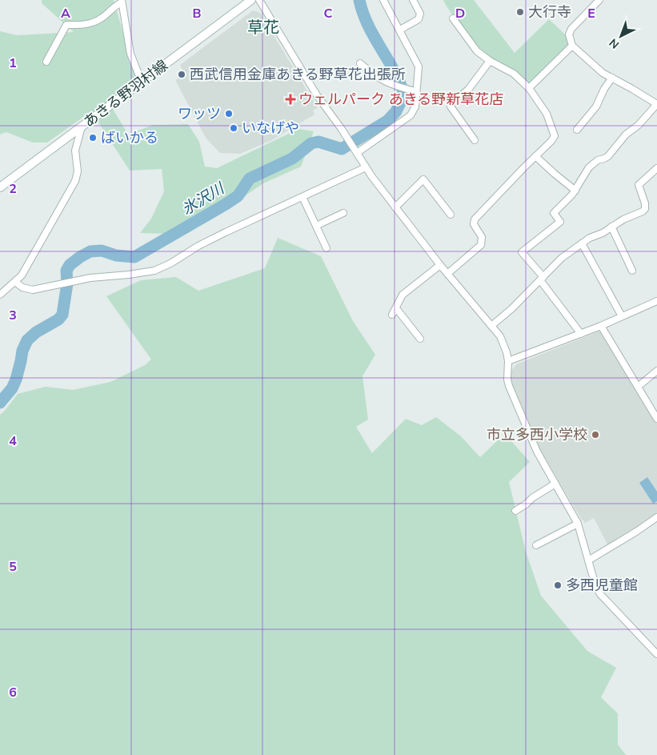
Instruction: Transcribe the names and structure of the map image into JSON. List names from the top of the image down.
{
  "streets": {
    "main road": ["あきる野羽村線"]
  },
  "districts": ["草花"],
  "water": ["氷沢川"],
  "places": {
    "other": [
      "大行寺",
      "西武信用金庫あきる野草花出張所",
      "ワッツ",
      "いなげや",
      "ばいかる",
      "市立多西小学校",
      "多西児童館"
    ],
    "health": ["ウェルパーク あきる野新草花店"]
  },
  "north": "bottom left",
  "grid": {
    "columns": [
      "A",
      "B",
      "C",
      "D",
      "E"
    ],
    "rows": [
      "1",
      "2",
      "3",
      "4",
      "5",
      "6"
    ]
  }
}
